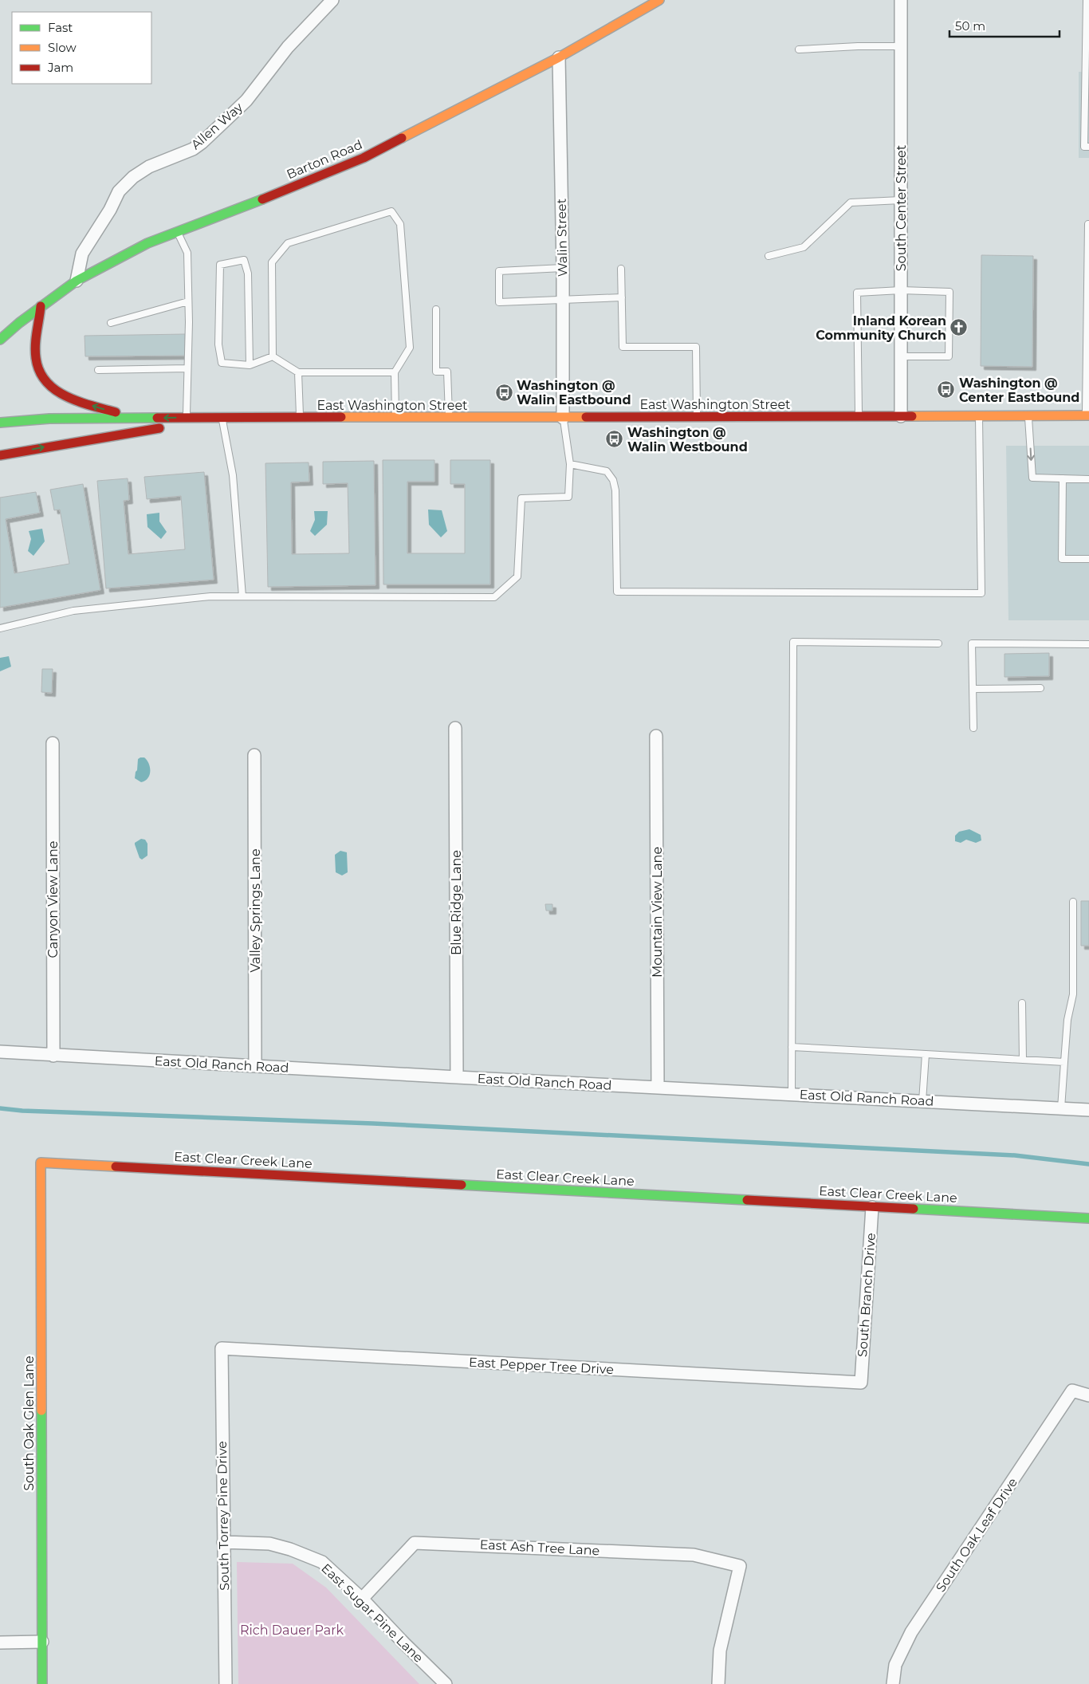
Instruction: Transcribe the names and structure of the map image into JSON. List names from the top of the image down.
{
  "streets": {
    "main road": [
      "Barton Road",
      "East Washington Street",
      "East Clear Creek Lane",
      "South Oak Glen Lane"
    ],
    "street": [
      "Allen Way",
      "South Center Street",
      "Walin Street",
      "Canyon View Lane",
      "Blue Ridge Lane",
      "Valley Springs Lane",
      "Mountain View Lane",
      "East Old Ranch Road",
      "South Branch Drive",
      "East Pepper Tree Drive",
      "South Torrey Pine Drive",
      "South Oak Leaf Drive",
      "East Ash Tree Lane",
      "East Sugar Pine Lane"
    ]
  },
  "crossings": [
    ["Allen Way", "Barton Road"],
    ["Barton Road", "Walin Street"],
    ["South Center Street", "East Washington Street"],
    ["Walin Street", "East Washington Street"],
    ["Canyon View Lane", "East Old Ranch Road"],
    ["Blue Ridge Lane", "East Old Ranch Road"],
    ["Valley Springs Lane", "East Old Ranch Road"],
    ["Mountain View Lane", "East Old Ranch Road"],
    ["East Clear Creek Lane", "South Branch Drive"],
    ["East Clear Creek Lane", "South Oak Glen Lane"],
    ["South Branch Drive", "East Pepper Tree Drive"],
    ["East Pepper Tree Drive", "South Torrey Pine Drive"],
    ["South Torrey Pine Drive", "East Sugar Pine Lane"],
    ["East Ash Tree Lane", "East Sugar Pine Lane"]
  ],
  "parks": ["Rich Dauer Park"],
  "places": {
    "church": ["Inland Korean Community Church"],
    "bus stop": ["Washington @ Center Eastbound", "Washington @ Walin Eastbound", "Washington @ Walin Westbound"]
  },
  "legend": ["Fast", "Slow", "Jam"],
  "scale_bar": "50 m"
}
